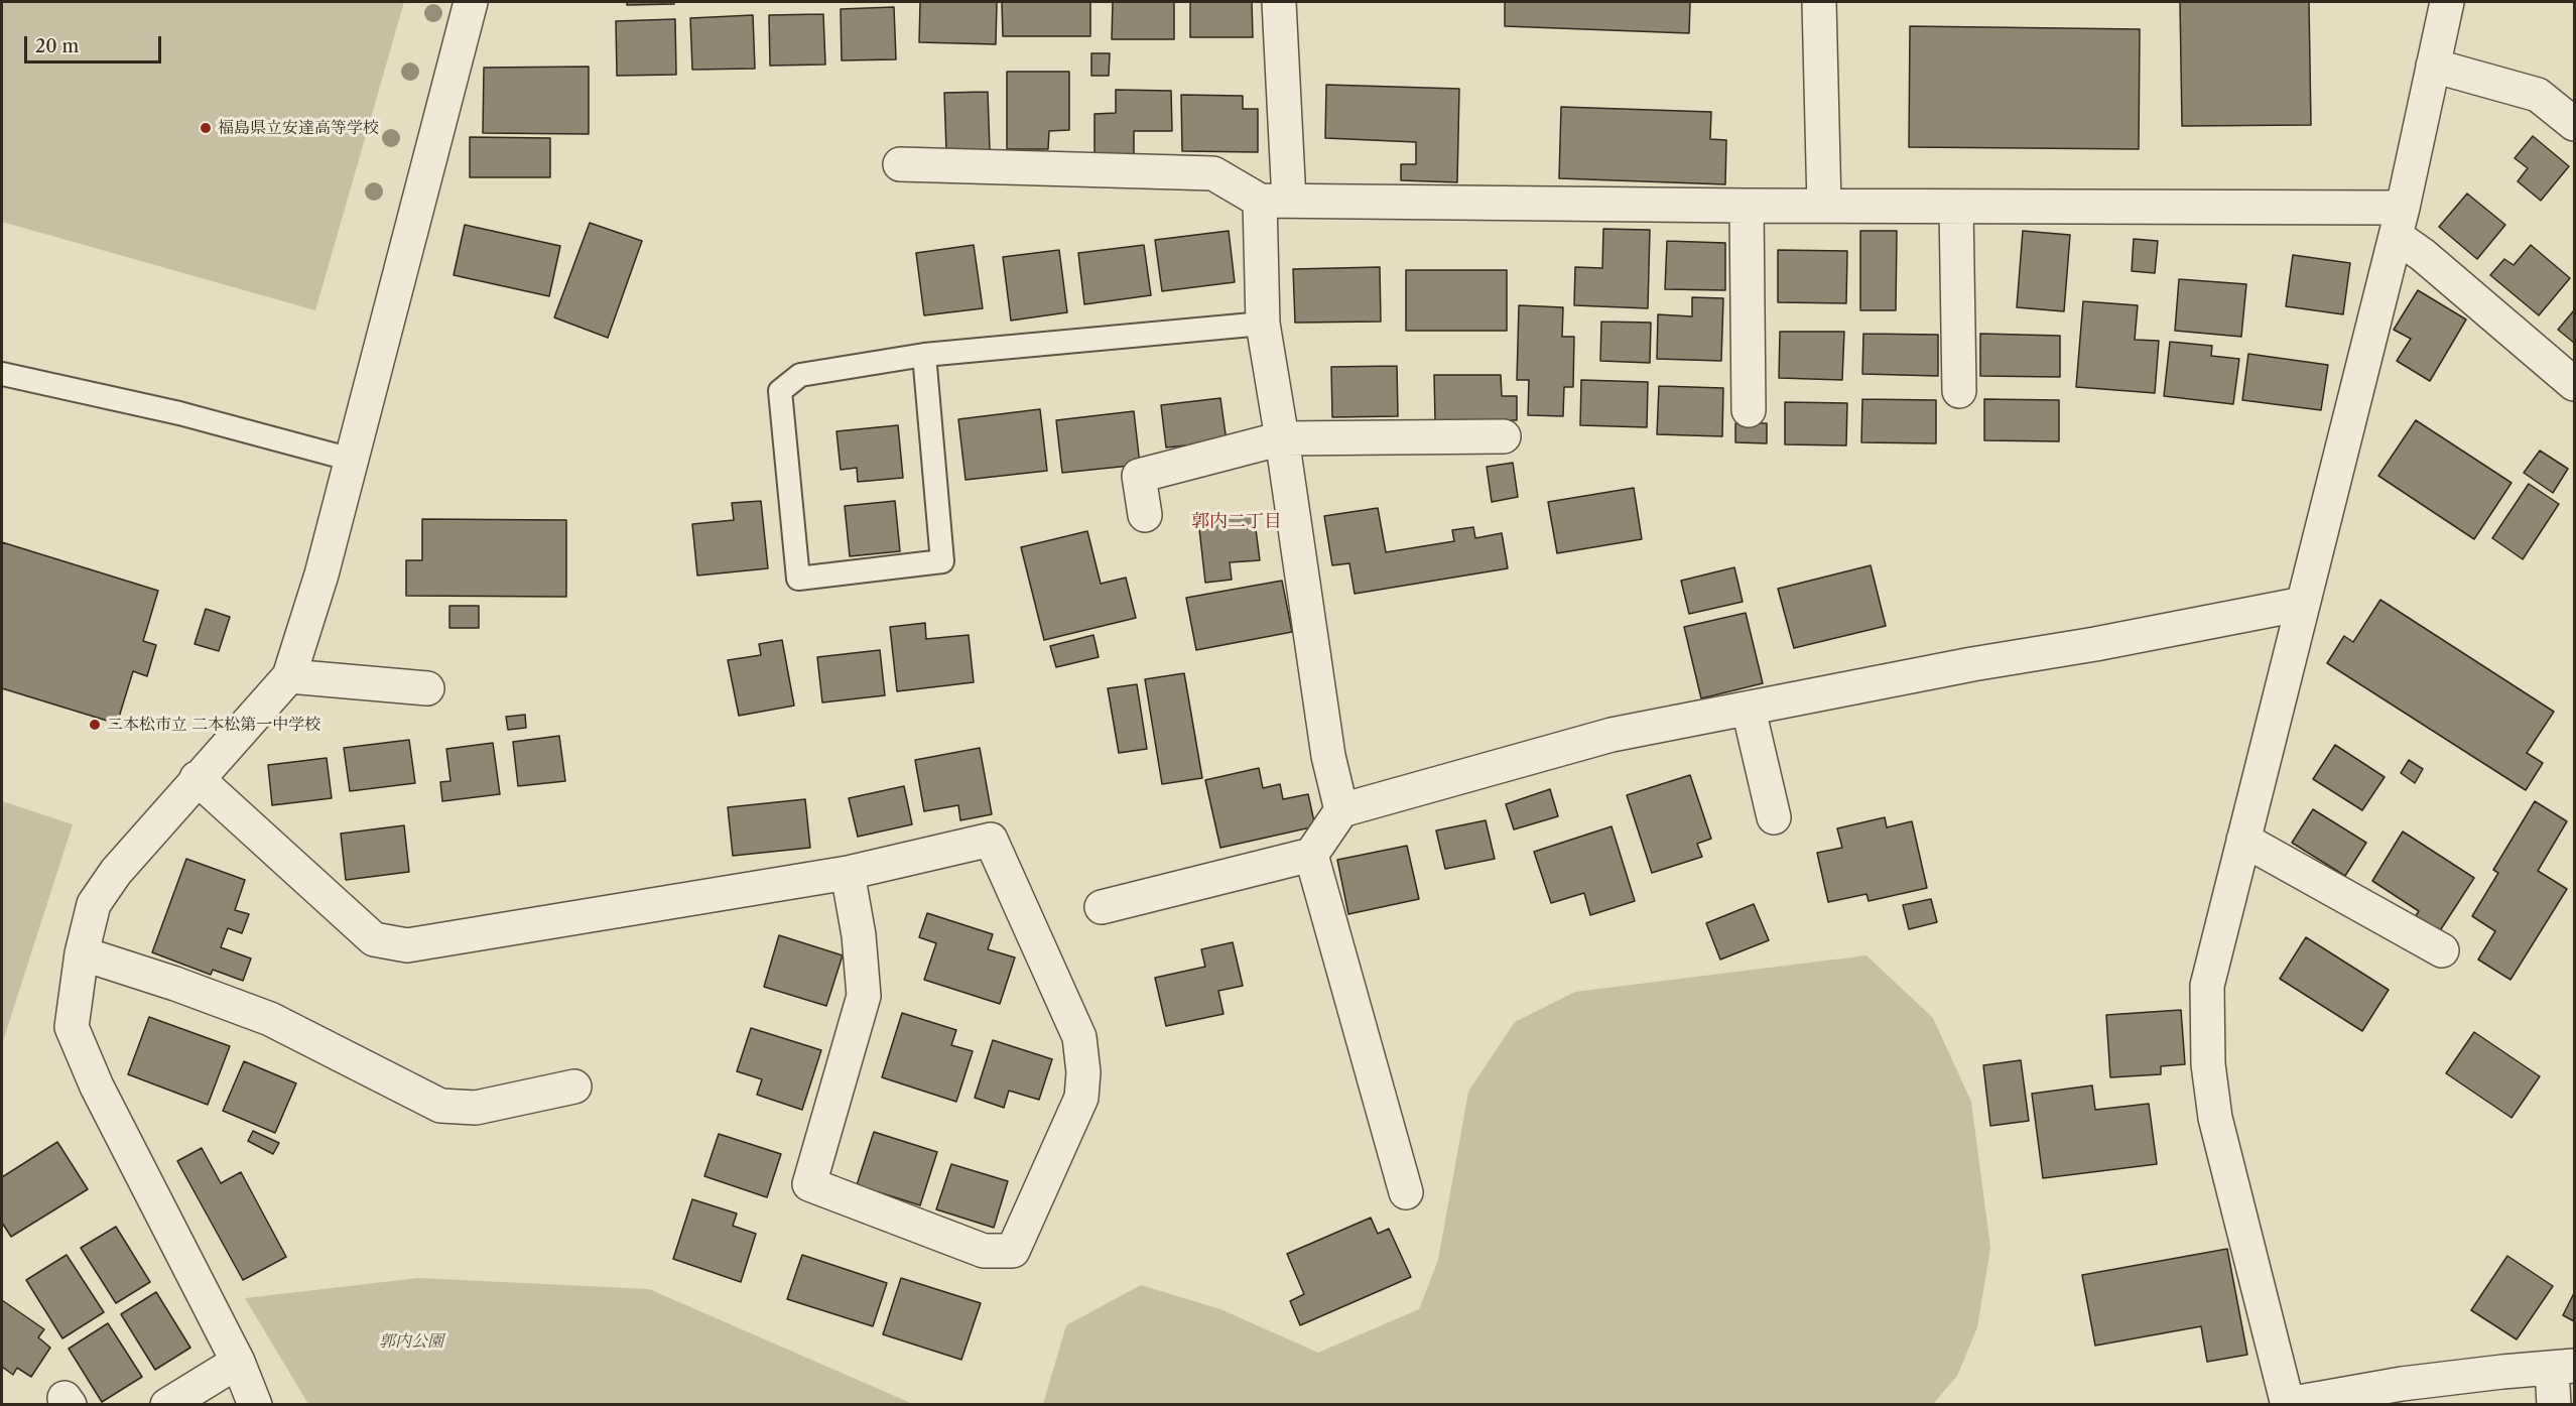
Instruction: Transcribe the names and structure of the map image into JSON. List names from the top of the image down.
{
  "districts": ["郭内二丁目"],
  "parks": ["郭内公園"],
  "places": ["福島県立安達高等学校", "二本松市立 二本松第一中学校"],
  "scale_bar": "20 m"
}
